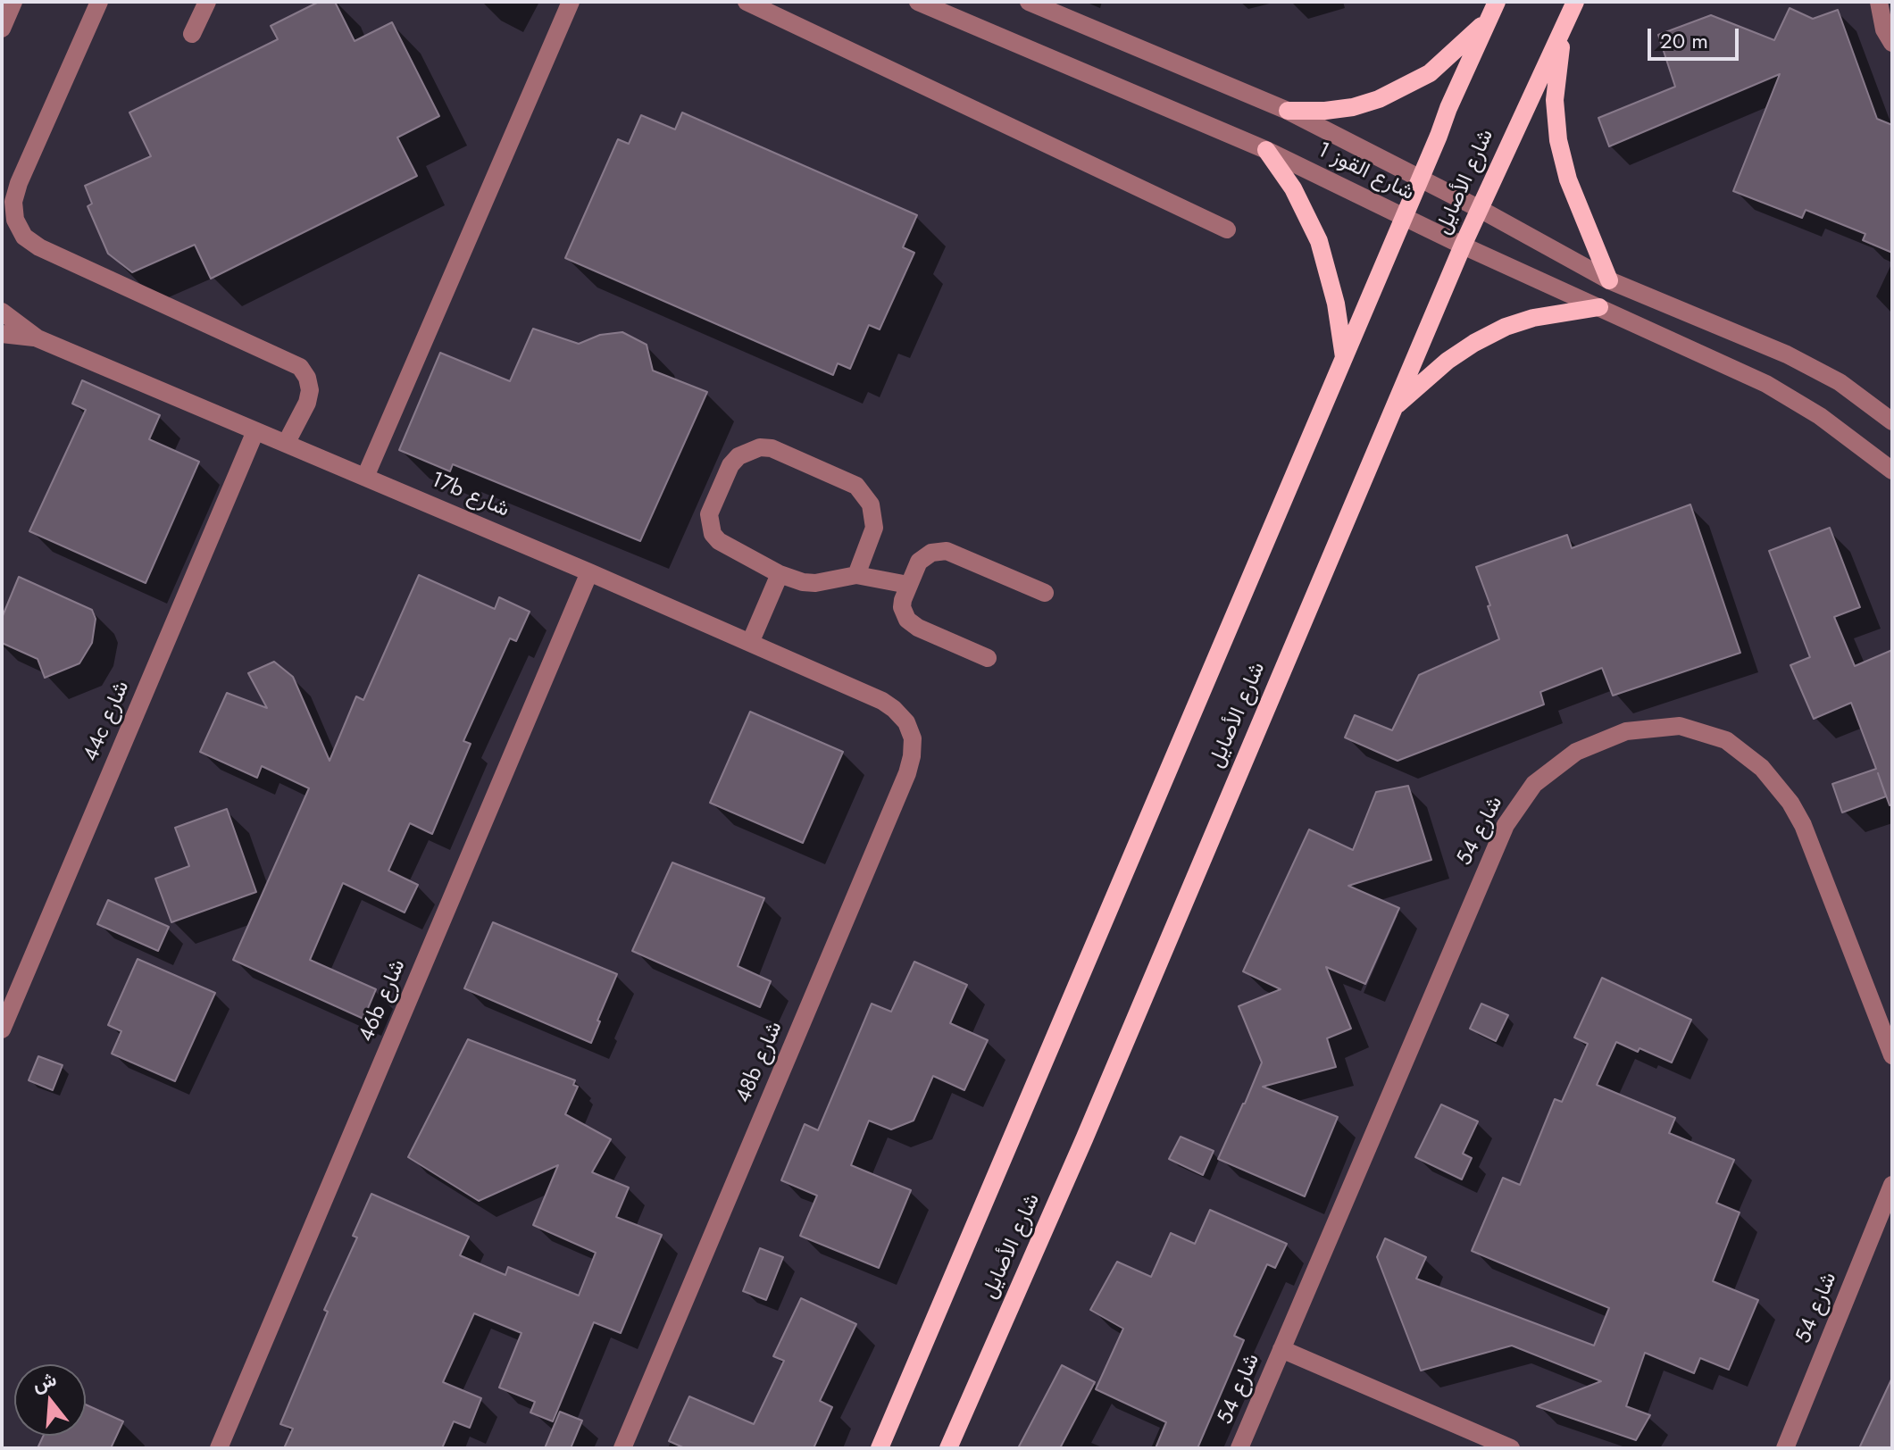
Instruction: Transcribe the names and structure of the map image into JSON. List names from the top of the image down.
{
  "streets": {
    "main road": ["شارع الأصايل"],
    "street": [
      "شارع القوز 1",
      "17b شارع",
      "44c شارع",
      "شارع 54",
      "46b شارع",
      "48b شارع"
    ]
  },
  "crossings": [
    ["شارع القوز 1", "شارع الأصايل"],
    ["17b شارع", "44c شارع"],
    ["17b شارع", "46b شارع"],
    ["17b شارع", "48b شارع"]
  ],
  "scale_bar": "20 m",
  "north": "top"
}
